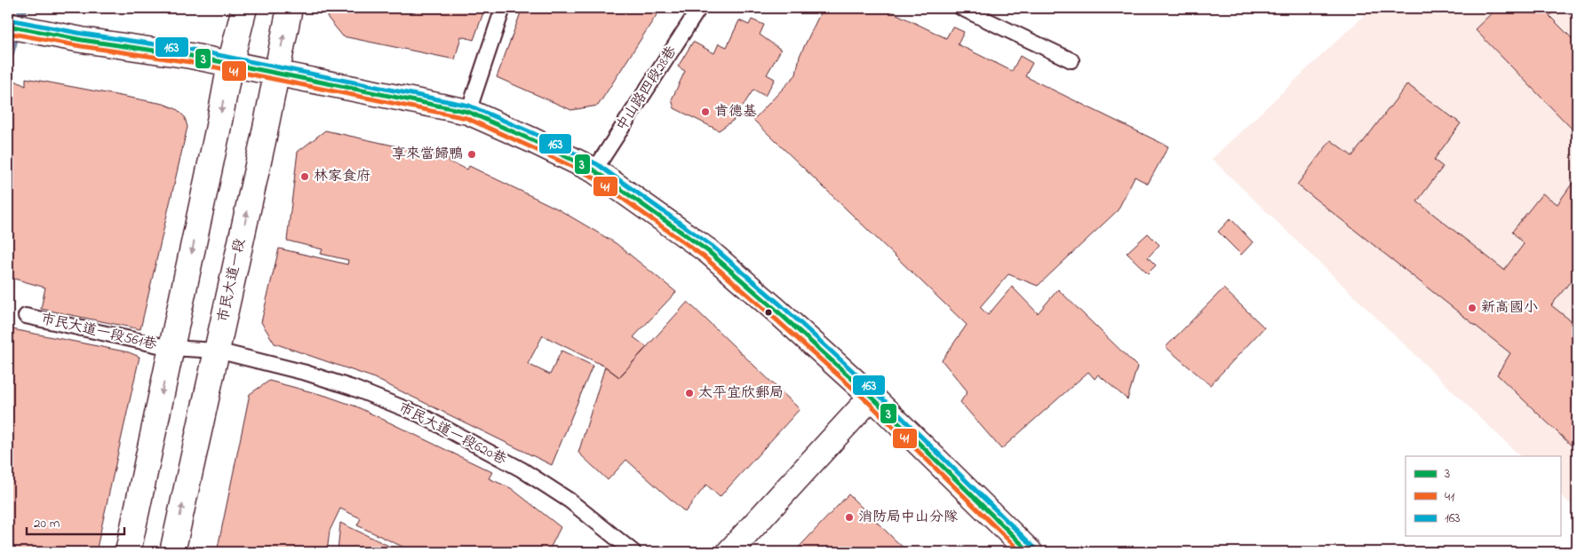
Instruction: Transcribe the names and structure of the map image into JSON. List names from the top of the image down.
{
  "streets": {
    "street": ["市民大道一段"],
    "lane": ["中山路四段28巷", "市民大道一段561巷", "市民大道一段620巷"]
  },
  "crossings": [
    ["市民大道一段", "市民大道一段620巷"],
    ["市民大道一段561巷", "市民大道一段620巷"]
  ],
  "places": [
    "肯德基",
    "享來當歸鴨",
    "林家食府",
    "新高國小",
    "太平宜欣郵局",
    "消防局中山分隊"
  ],
  "lines": ["transit line 163", "transit line 3", "transit line 41"],
  "legend": ["3", "41", "163"],
  "scale_bar": "20 m"
}
